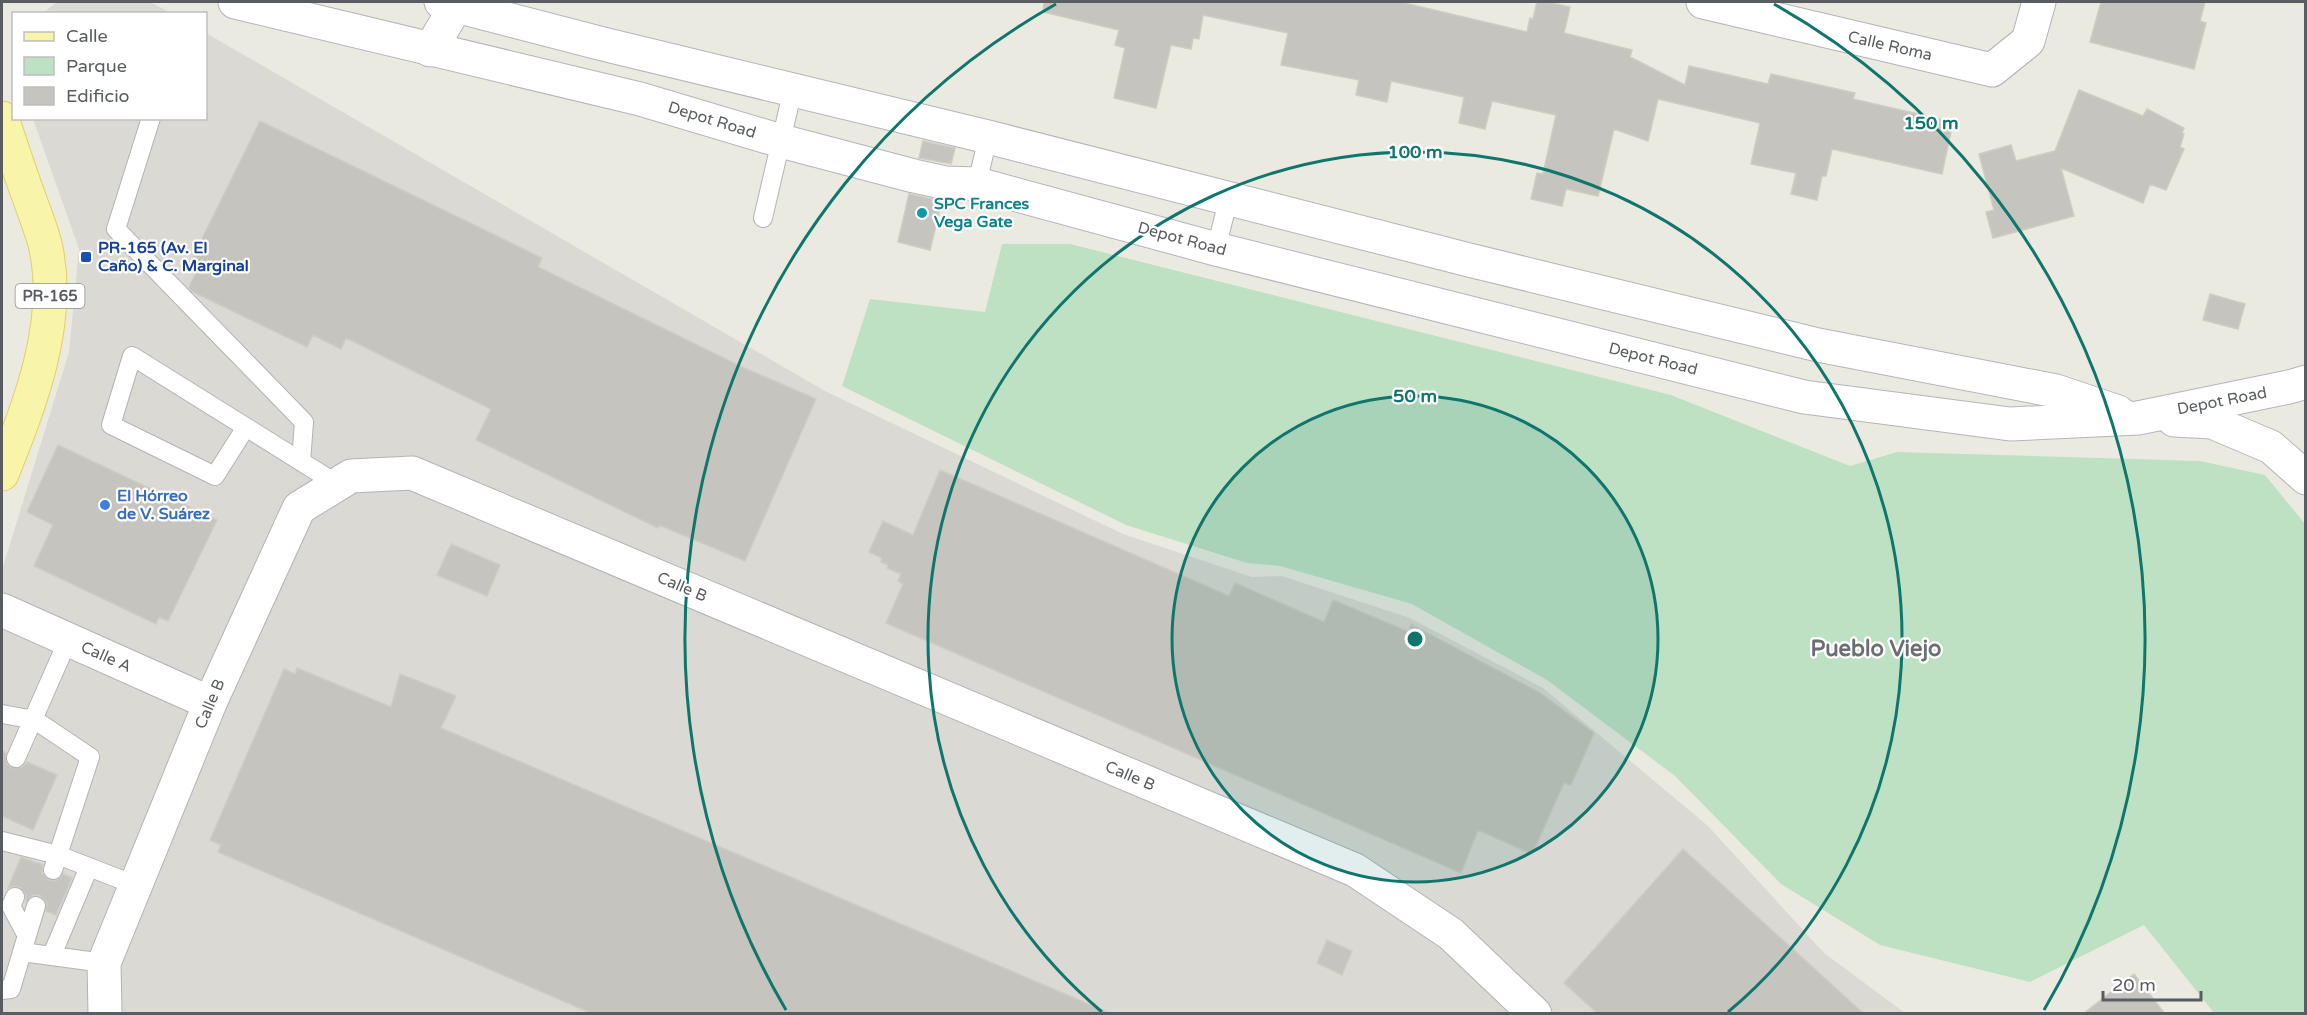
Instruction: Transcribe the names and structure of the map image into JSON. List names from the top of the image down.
{
  "streets": {
    "main road": ["PR-165"],
    "street": [
      "Calle Roma",
      "Depot Road",
      "Calle B",
      "Calle A"
    ]
  },
  "crossings": [
    ["Calle B", "Calle A"]
  ],
  "districts": ["Pueblo Viejo"],
  "places": {
    "other": ["SPC Frances Vega Gate", "El Hórreo de V. Suárez"],
    "transit": ["PR-165 (Av. El Caño) & C. Marginal"]
  },
  "legend": ["Calle", "Parque", "Edificio"],
  "scale_bar": "20 m",
  "rings": ["150 m", "100 m", "50 m"]
}
